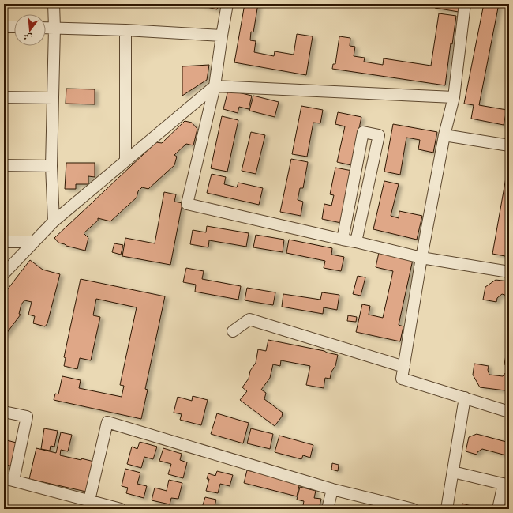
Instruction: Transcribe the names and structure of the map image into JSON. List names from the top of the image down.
{
  "north": "bottom"
}
